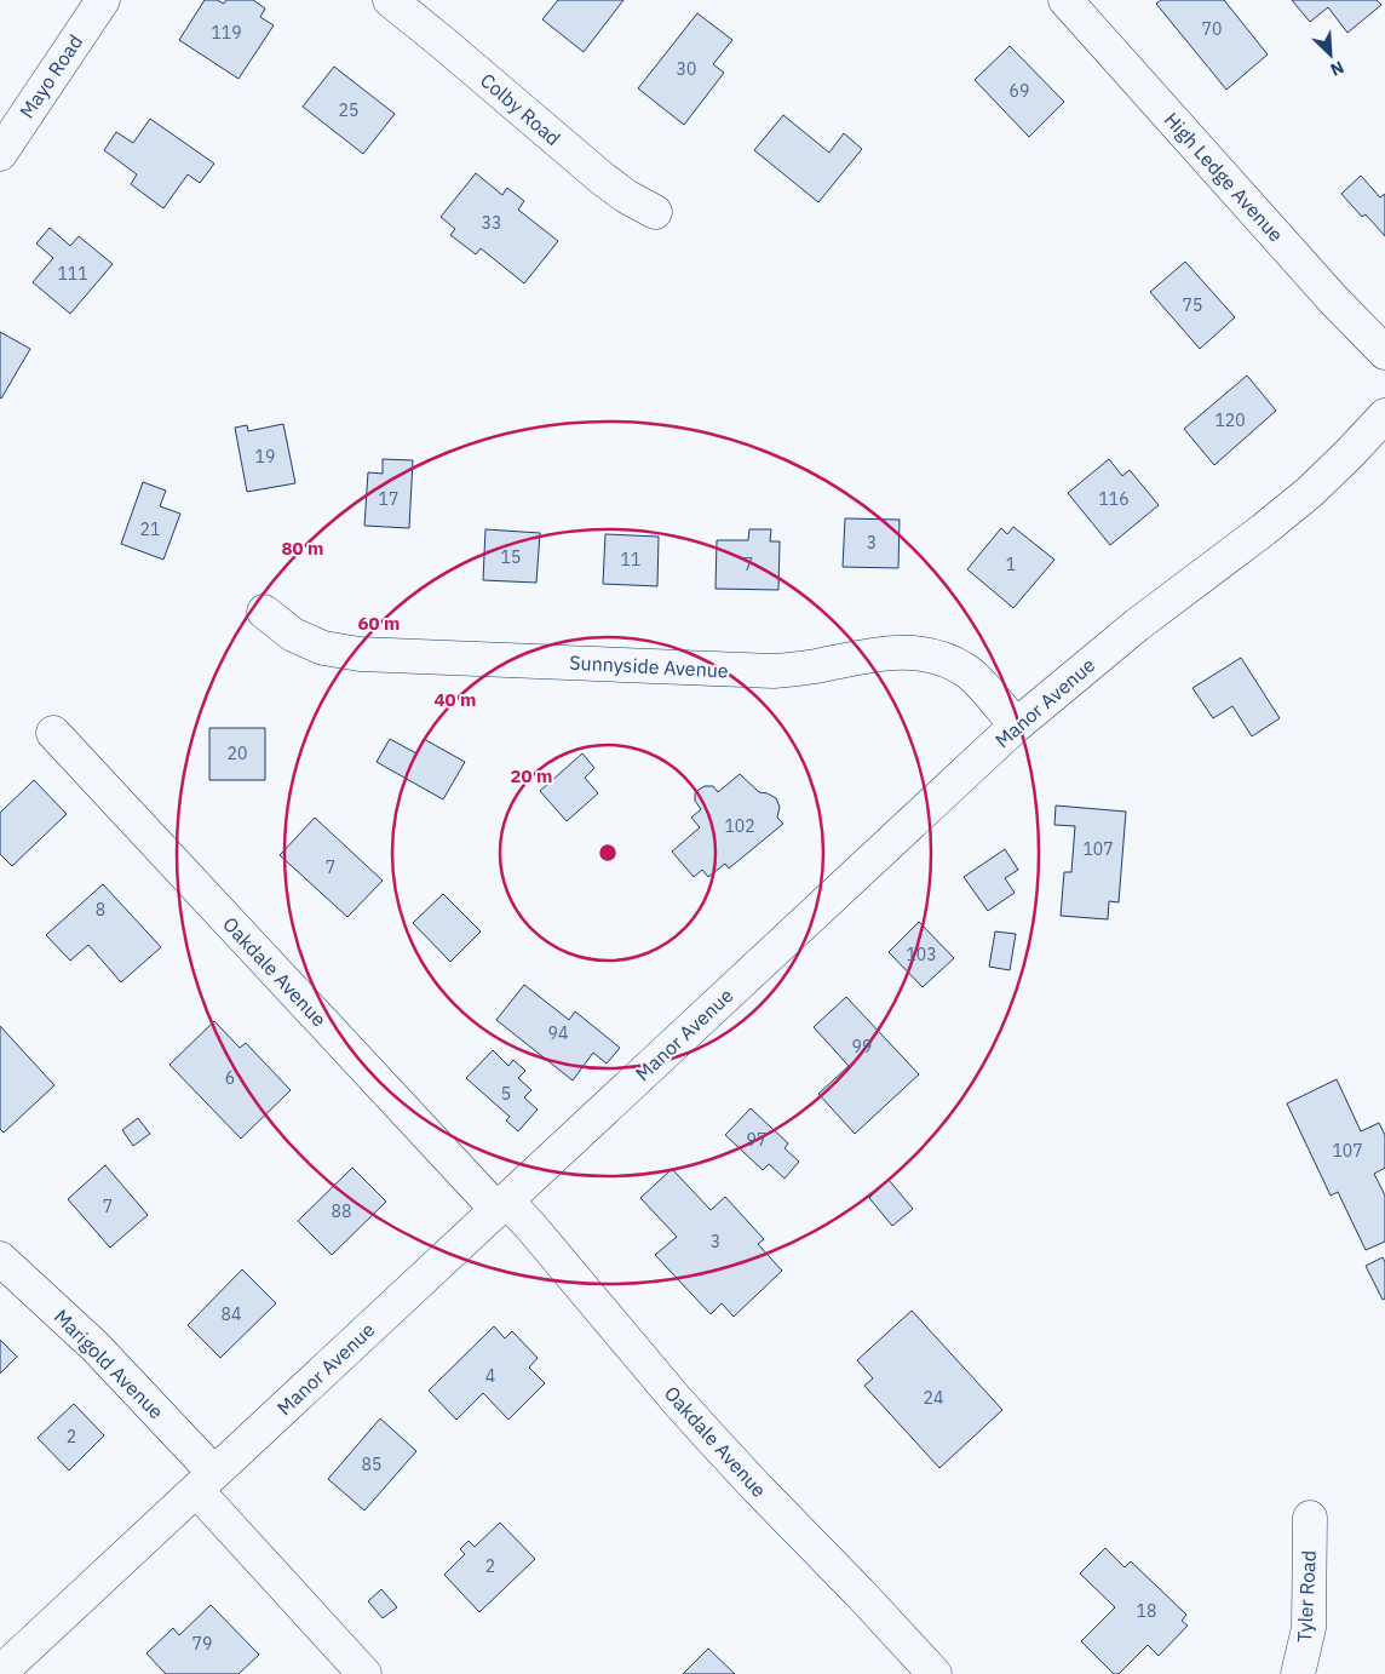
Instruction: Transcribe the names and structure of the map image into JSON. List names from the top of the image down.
{
  "streets": {
    "street": [
      "Mayo Road",
      "Colby Road",
      "High Ledge Avenue",
      "Sunnyside Avenue",
      "Manor Avenue",
      "Oakdale Avenue",
      "Marigold Avenue",
      "Tyler Road"
    ]
  },
  "crossings": [
    ["Sunnyside Avenue", "Manor Avenue"],
    ["Manor Avenue", "Oakdale Avenue"],
    ["Manor Avenue", "Marigold Avenue"]
  ],
  "house_numbers": [
    "70",
    "119",
    "30",
    "69",
    "25",
    "33",
    "111",
    "75",
    "120",
    "19",
    "17",
    "116",
    "21",
    "3",
    "15",
    "11",
    "7",
    "1",
    "20",
    "102",
    "107",
    "7",
    "8",
    "103",
    "94",
    "99",
    "6",
    "5",
    "97",
    "107",
    "7",
    "88",
    "3",
    "84",
    "4",
    "24",
    "2",
    "85",
    "2",
    "18",
    "79"
  ],
  "north": "bottom right",
  "rings": [
    "80 m",
    "60 m",
    "40 m",
    "20 m"
  ]
}
